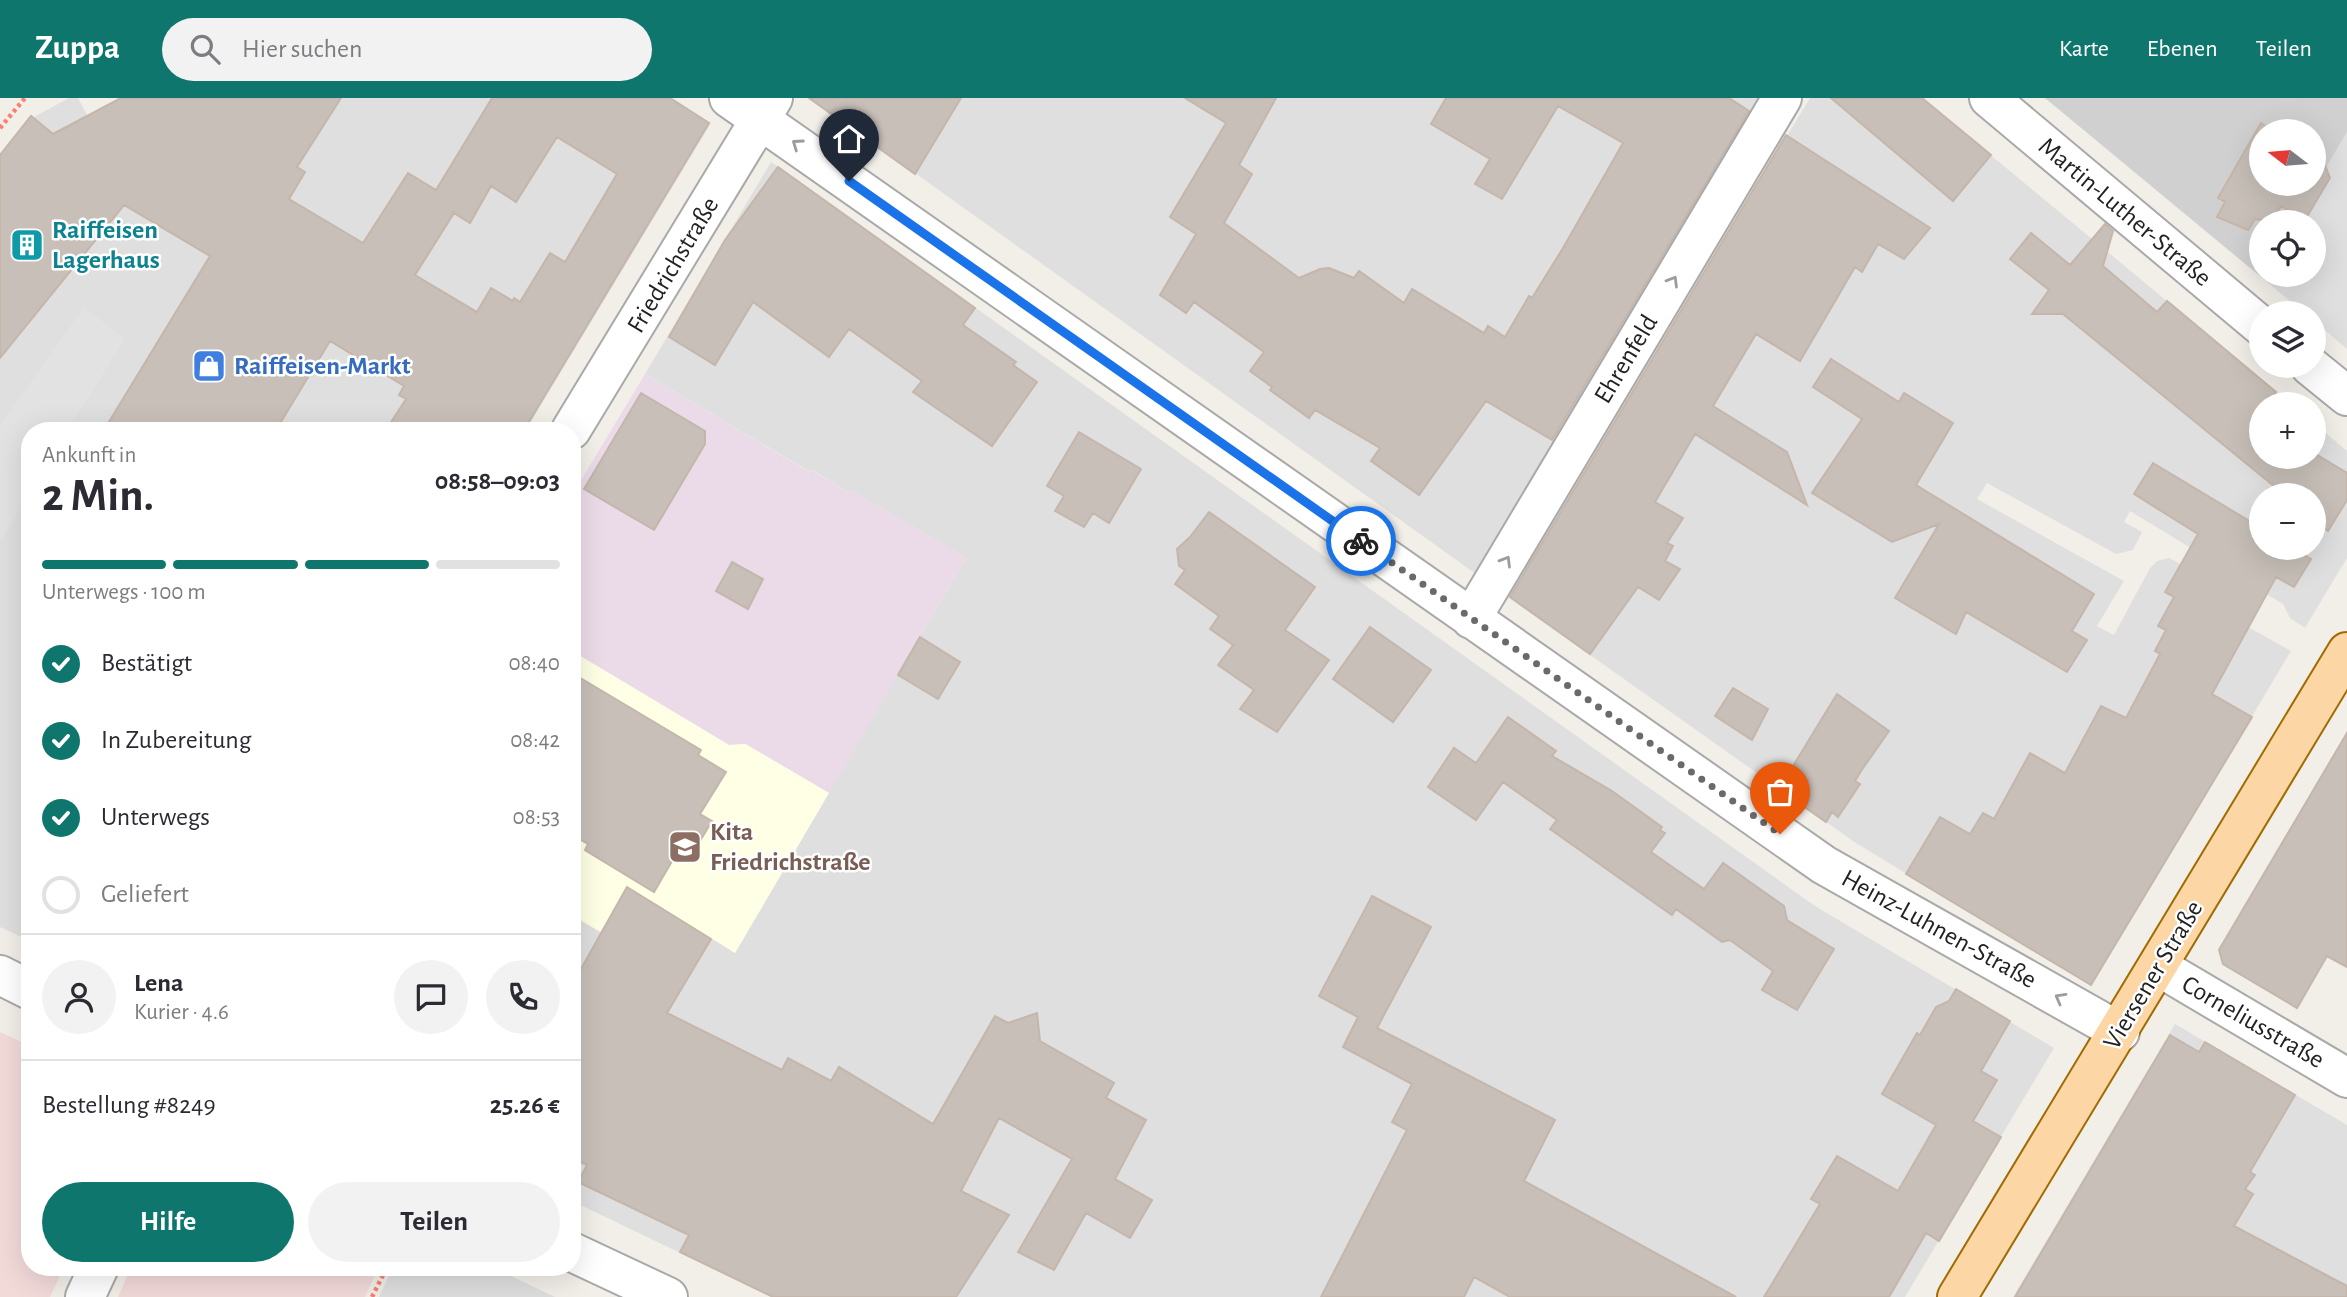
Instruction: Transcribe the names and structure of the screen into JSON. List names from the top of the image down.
{
  "streets": {
    "main road": ["Viersener Straße"],
    "street": [
      "Martin-Luther-Straße",
      "Friedrichstraße",
      "Ehrenfeld",
      "Heinz-Luhnen-Straße",
      "Corneliusstraße"
    ]
  },
  "crossings": [
    ["Friedrichstraße", "Heinz-Luhnen-Straße"],
    ["Ehrenfeld", "Heinz-Luhnen-Straße"],
    ["Heinz-Luhnen-Straße", "Viersener Straße"],
    ["Viersener Straße", "Corneliusstraße"]
  ],
  "one_way": ["Ehrenfeld", "Heinz-Luhnen-Straße"],
  "places": {
    "building": ["Raiffeisen Lagerhaus"],
    "shop": ["Raiffeisen-Markt"],
    "school or university": ["Kita Friedrichstraße"]
  },
  "north": "left",
  "page": {
    "header": "Zuppa",
    "search": "Hier suchen",
    "nav": ["Karte", "Ebenen", "Teilen"],
    "map_buttons": ["+", "−"],
    "heading": ["2 Min.", "Ankunft in", "08:58–09:03"],
    "panel": [
      "Lena",
      "Kurier · 4.6",
      "Bestellung #8249",
      "25.26 €"
    ],
    "bar": "Unterwegs · 100 m",
    "list": [
      ["Bestätigt", "08:40"],
      ["In Zubereitung", "08:42"],
      ["Unterwegs", "08:53"],
      "Geliefert"
    ],
    "buttons": ["Hilfe", "Teilen"]
  }
}
